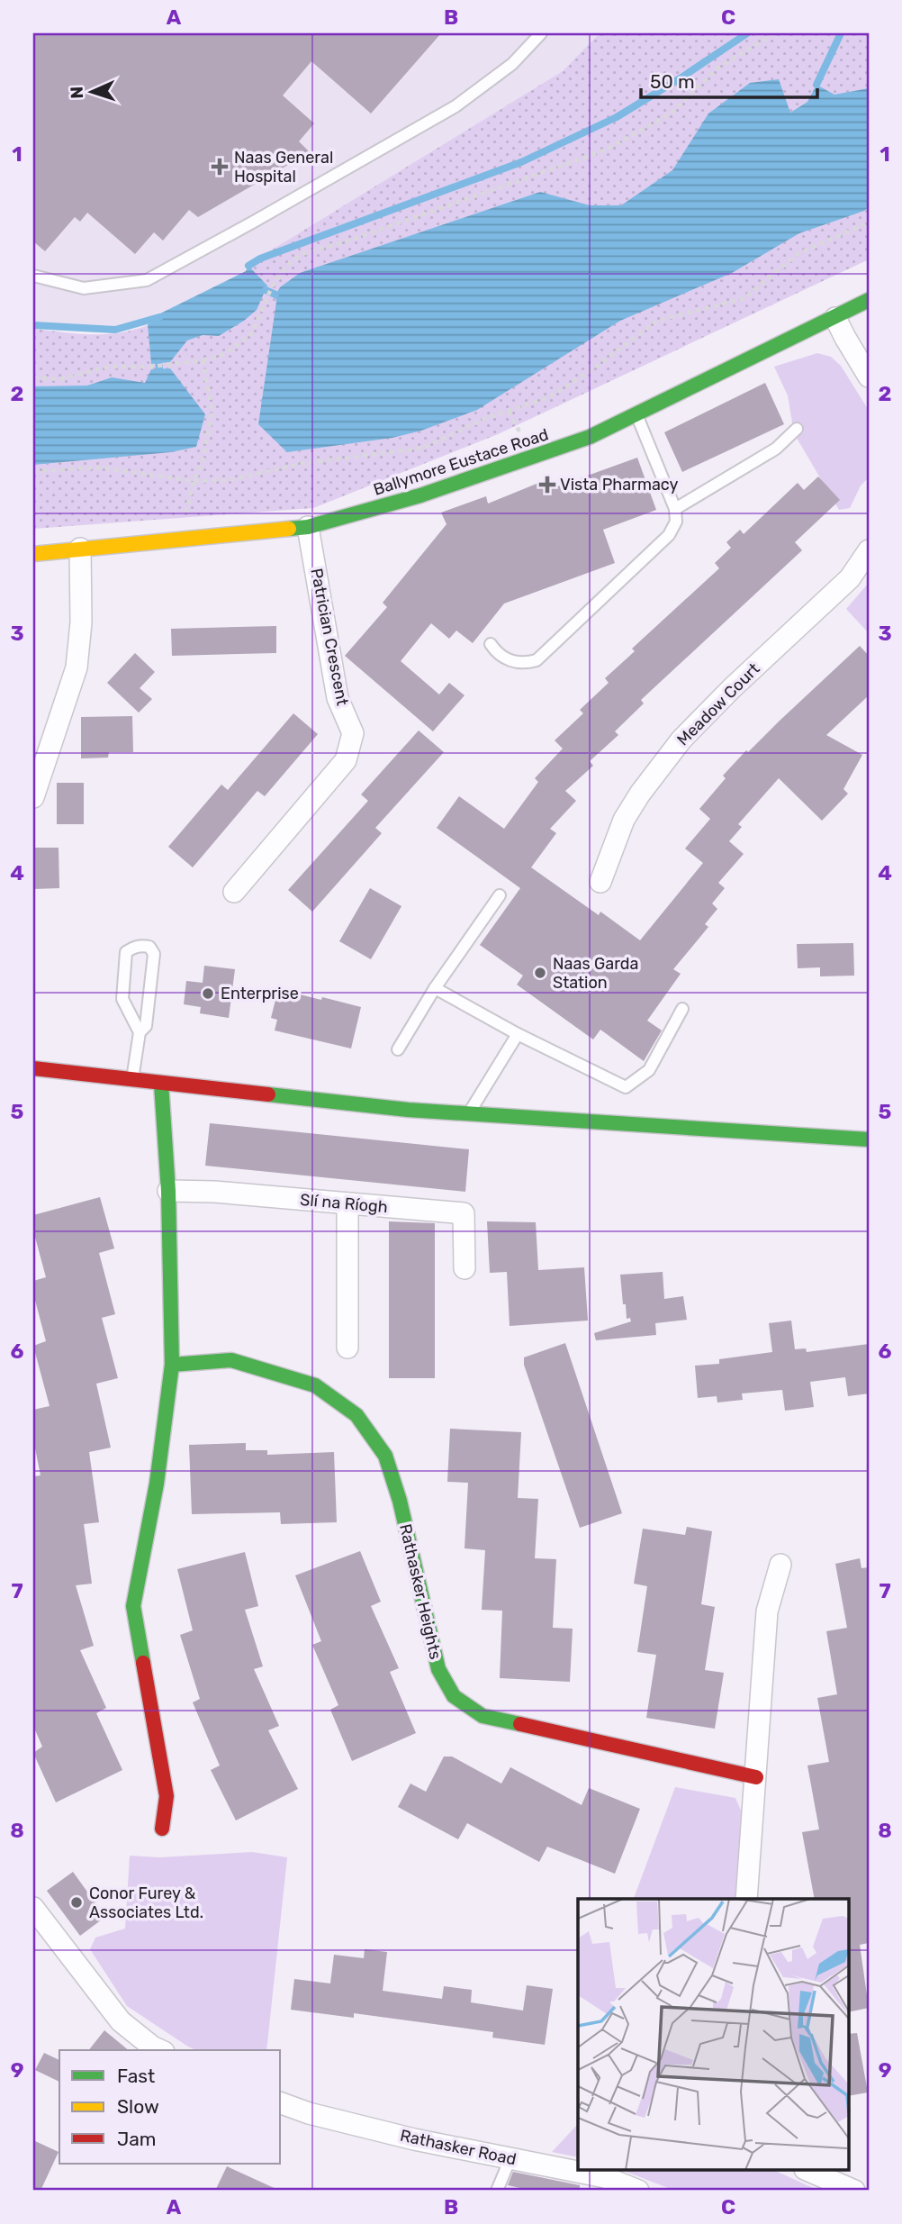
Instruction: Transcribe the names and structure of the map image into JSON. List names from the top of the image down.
{
  "streets": {
    "main road": ["Ballymore Eustace Road", "Rathasker Heights"],
    "street": [
      "Patrician Crescent",
      "Meadow Court",
      "Slí na Ríogh",
      "Rathasker Road"
    ]
  },
  "crossings": [
    ["Ballymore Eustace Road", "Patrician Crescent"]
  ],
  "places": {
    "health": ["Naas General Hospital", "Vista Pharmacy"],
    "other": ["Naas Garda Station", "Enterprise", "Conor Furey & Associates Ltd."]
  },
  "legend": ["Fast", "Slow", "Jam"],
  "scale_bar": "50 m",
  "north": "left",
  "grid": {
    "columns": ["A", "B", "C"],
    "rows": [
      "1",
      "2",
      "3",
      "4",
      "5",
      "6",
      "7",
      "8",
      "9"
    ]
  }
}
